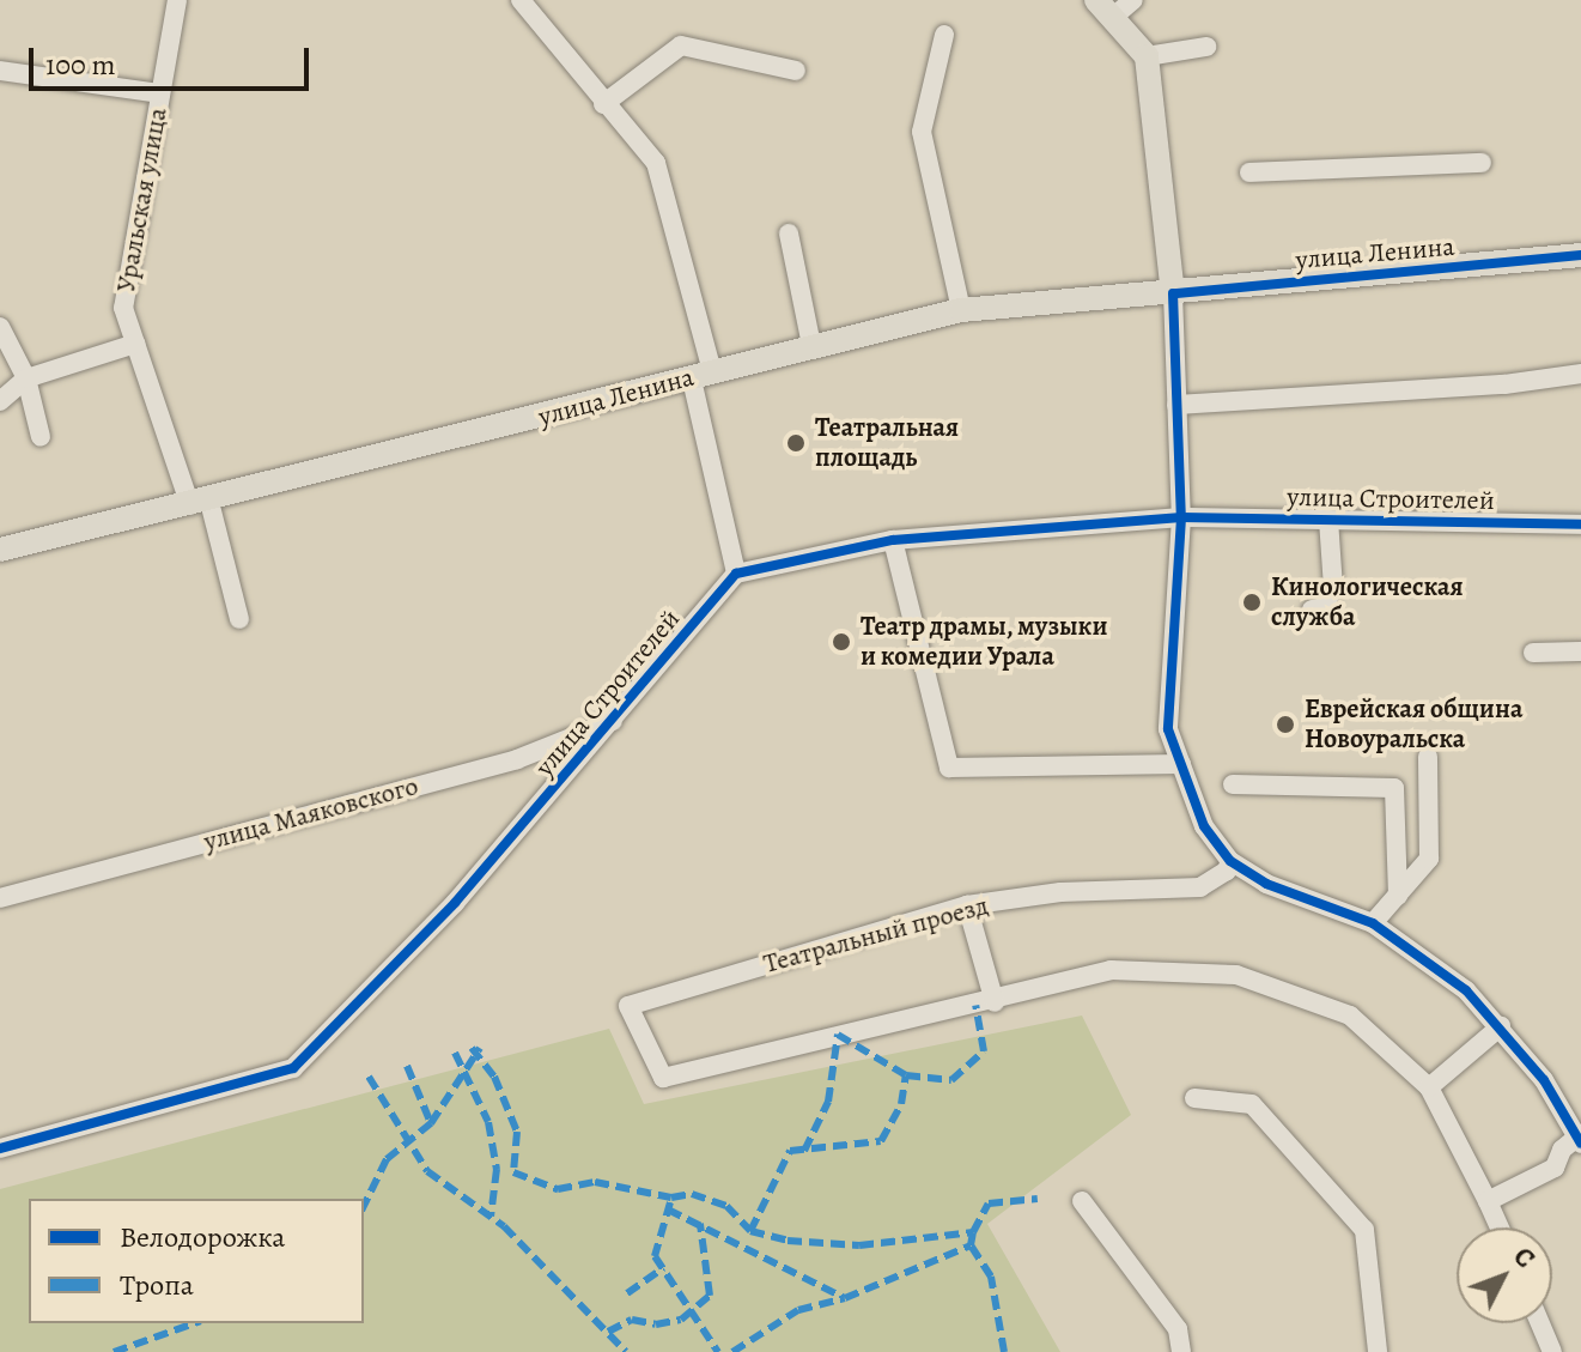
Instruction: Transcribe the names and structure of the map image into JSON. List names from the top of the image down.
{
  "streets": {
    "main road": ["улица Ленина"],
    "street": [
      "Уральская улица",
      "улица Строителей",
      "улица Маяковского",
      "Театральный проезд"
    ]
  },
  "crossings": [
    ["Уральская улица", "улица Ленина"],
    ["улица Строителей", "улица Маяковского"]
  ],
  "places": [
    "Театральная площадь",
    "Кинологическая служба",
    "Театр драмы, музыки и комедии Урала",
    "Еврейская община Новоуральска"
  ],
  "legend": ["Велодорожка", "Тропа"],
  "scale_bar": "100 m",
  "north": "top right"
}
